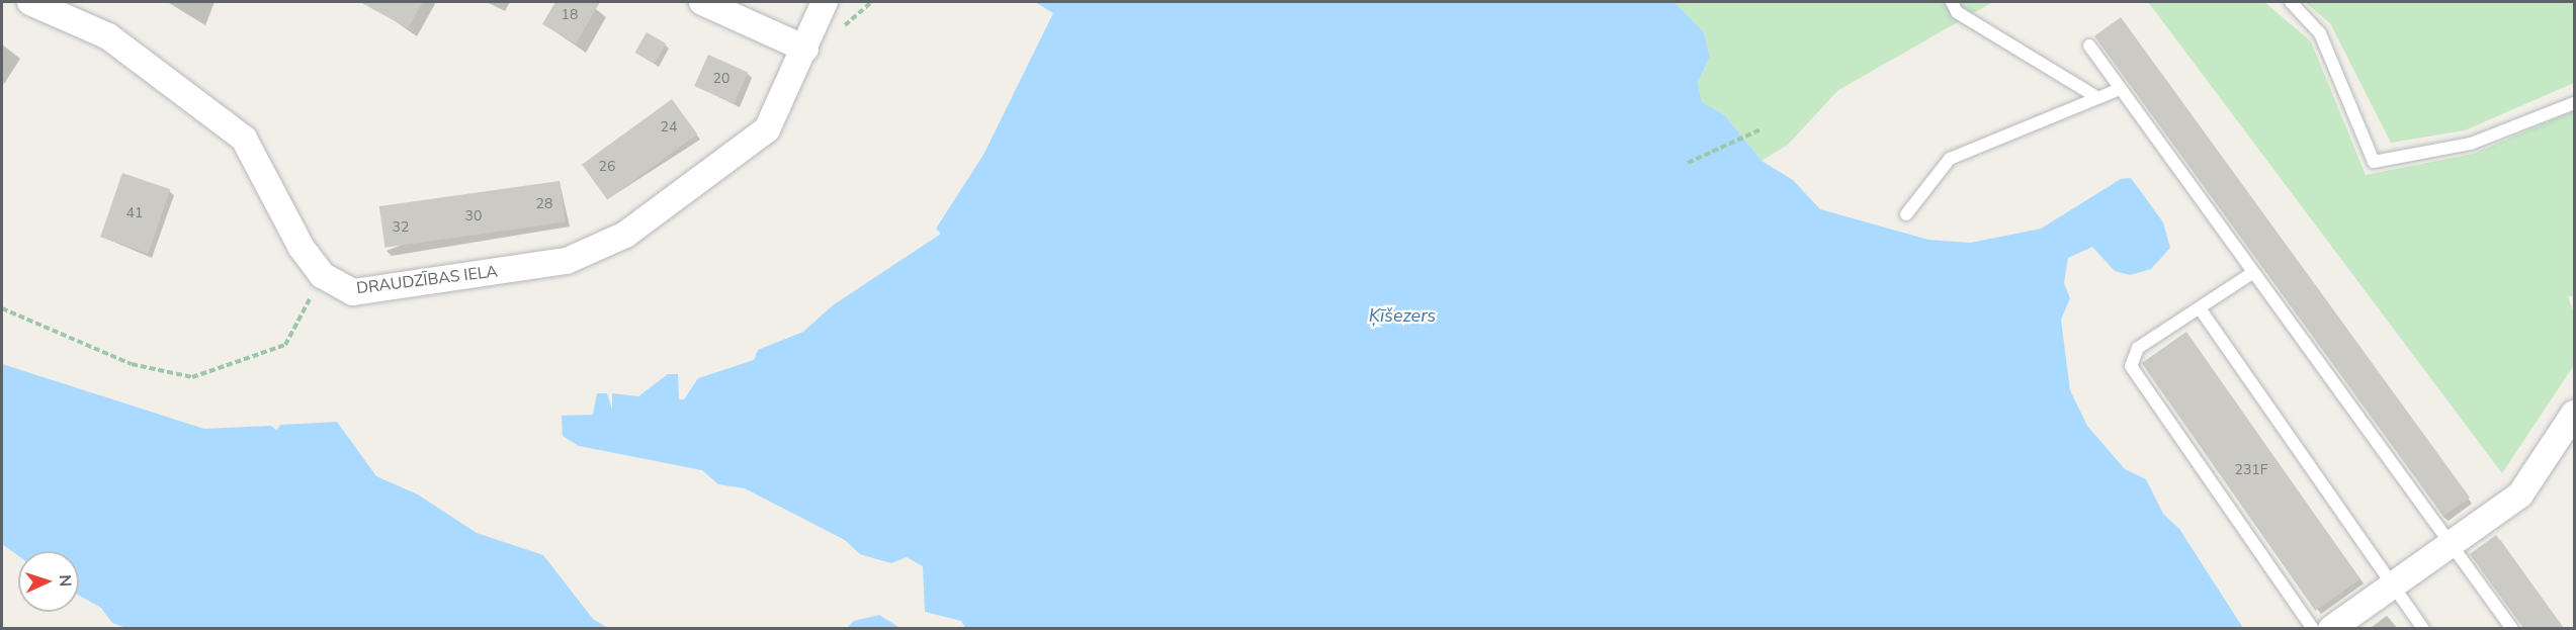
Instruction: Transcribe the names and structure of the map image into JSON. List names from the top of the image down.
{
  "streets": {
    "street": ["DRAUDZĪBAS IELA"]
  },
  "water": ["Ķīšezers"],
  "house_numbers": [
    "18",
    "20",
    "24",
    "26",
    "28",
    "41",
    "30",
    "32",
    "231F"
  ],
  "north": "right"
}
